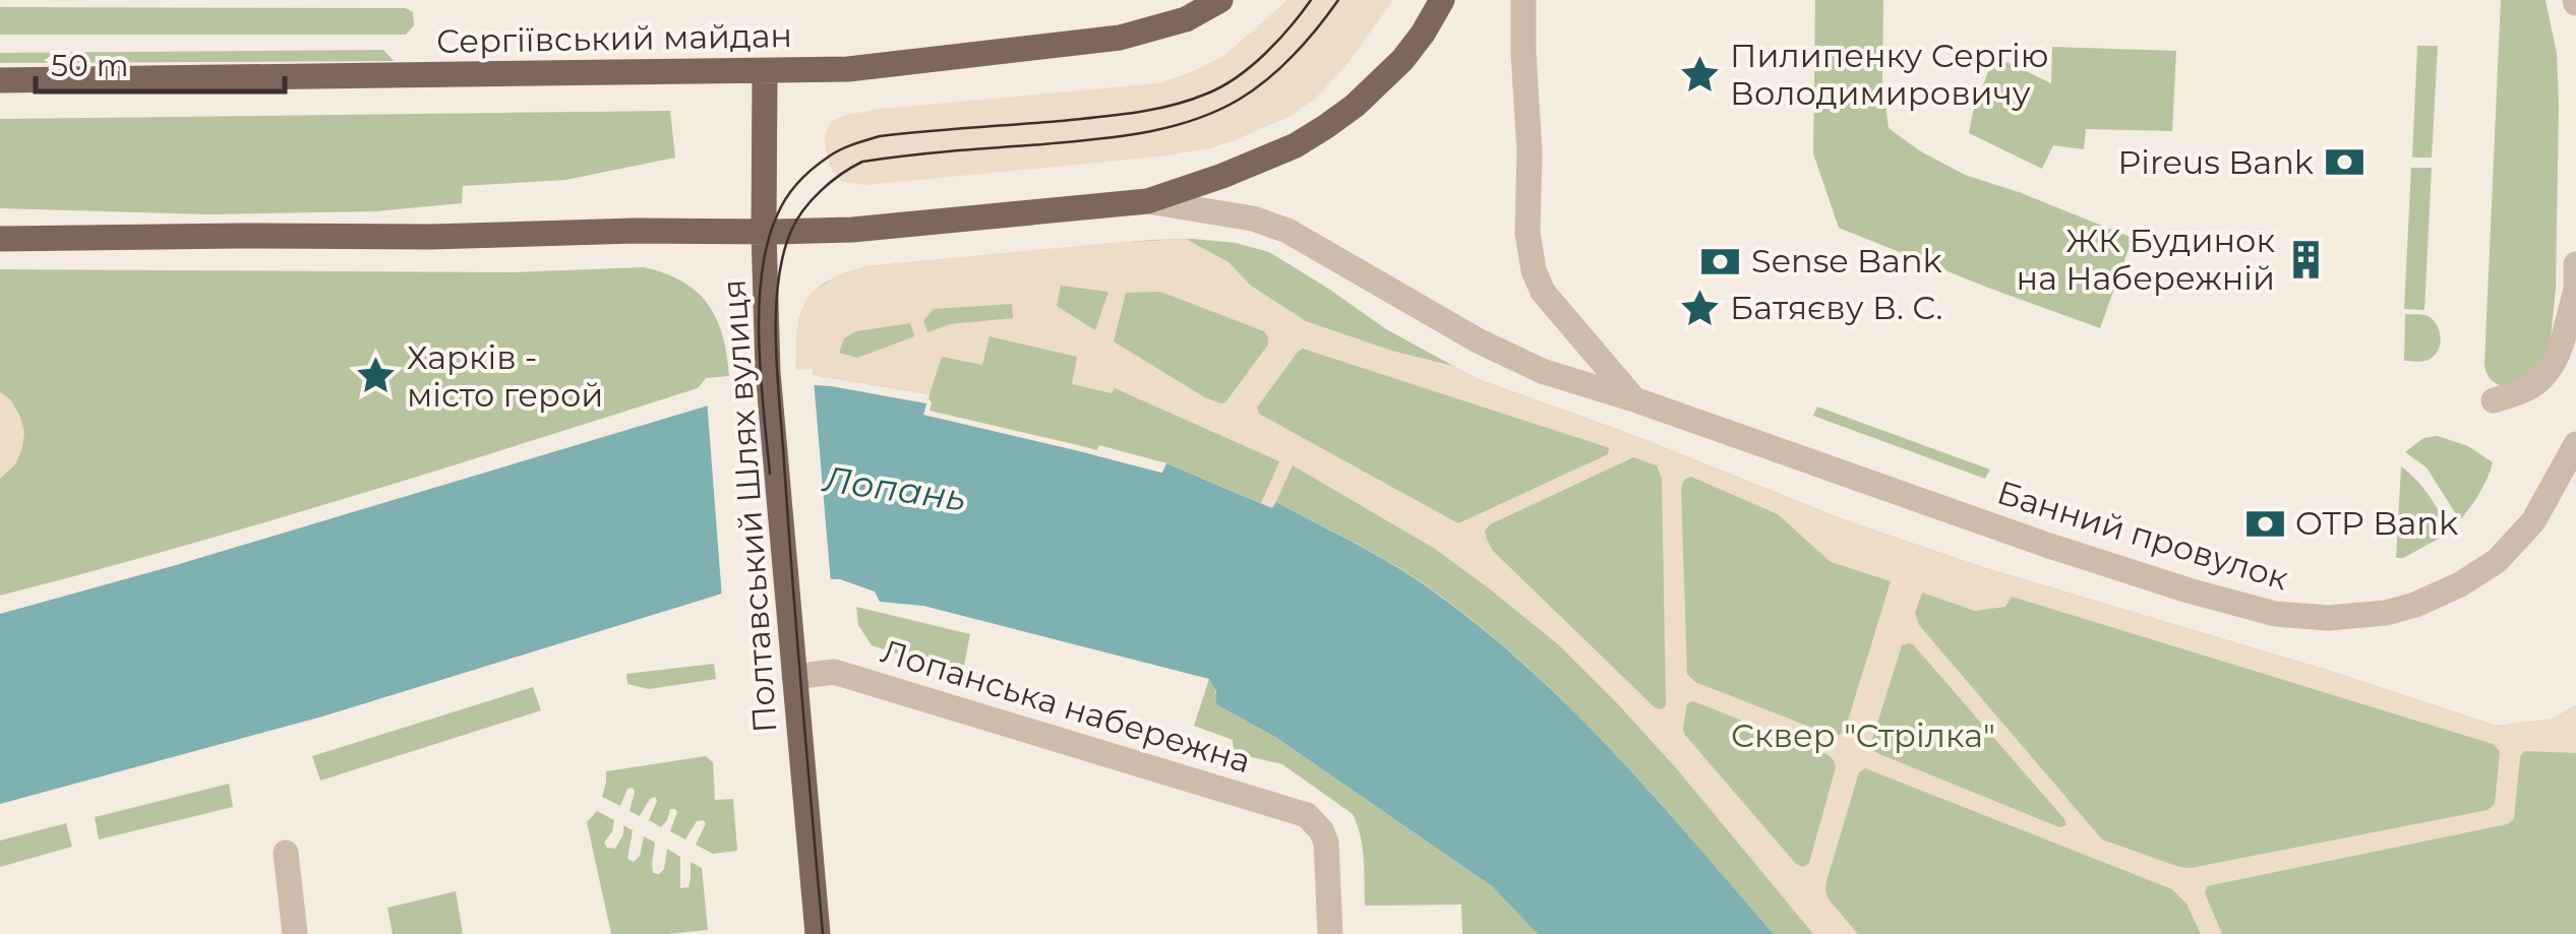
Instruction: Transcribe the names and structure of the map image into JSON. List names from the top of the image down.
{
  "streets": {
    "main road": ["Сергіївський майдан", "Полтавський Шлях вулиця"],
    "street": ["Банний провулок", "Лопанська набережна"]
  },
  "crossings": [
    ["Сергіївський майдан", "Полтавський Шлях вулиця"],
    ["Полтавський Шлях вулиця", "Лопанська набережна"]
  ],
  "water": ["Лопань"],
  "parks": ["Сквер \"Стрілка\""],
  "places": {
    "place": ["Пилипенку Сергію Володимировичу", "Батяєву В. С.", "Харків - місто герой"],
    "bank": ["Pireus Bank", "Sense Bank", "OTP Bank"],
    "building": ["ЖК Будинок на Набережній"]
  },
  "scale_bar": "50 m"
}
